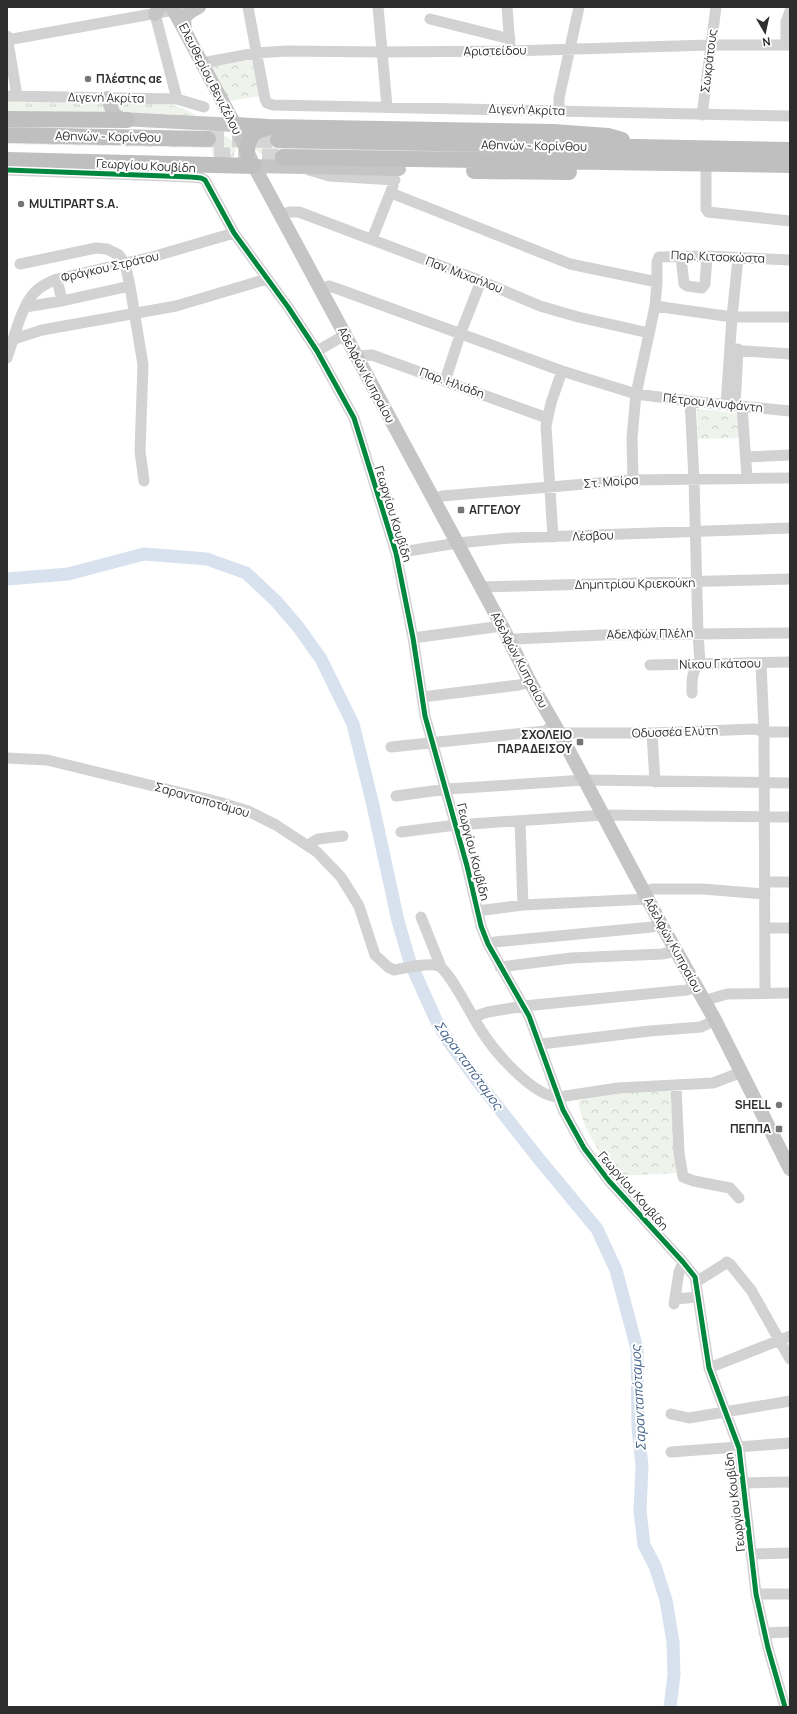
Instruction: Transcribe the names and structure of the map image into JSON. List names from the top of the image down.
{
  "streets": {
    "highway": ["Αθηνών - Κορίνθου"],
    "main road": ["Ελευθερίου Βενιζέλου", "Αδελφών Κυπραίου"],
    "street": [
      "Αριστείδου",
      "Σωκράτους",
      "Διγενή Ακρίτα",
      "Γεωργίου Κουβίδη",
      "Παρ. Κιτσοκώστα",
      "Φράγκου Στράτου",
      "Παν. Μιχαήλου",
      "Παρ. Ηλιάδη",
      "Πέτρου Ανυφάντη",
      "Στ. Μοίρα",
      "Λέσβου",
      "Δημητρίου Κριεκούκη",
      "Αδελφών Πλέλη",
      "Νίκου Γκάτσου",
      "Οδυσσέα Ελύτη",
      "Σαρανταποτάμου"
    ]
  },
  "crossings": [
    ["Αριστείδου", "Σωκράτους"],
    ["Αριστείδου", "Ελευθερίου Βενιζέλου"],
    ["Αριστείδου", "Διγενή Ακρίτα"],
    ["Σωκράτους", "Διγενή Ακρίτα"],
    ["Ελευθερίου Βενιζέλου", "Αδελφών Κυπραίου"],
    ["Γεωργίου Κουβίδη", "Φράγκου Στράτου"],
    ["Γεωργίου Κουβίδη", "Λέσβου"],
    ["Παν. Μιχαήλου", "Αδελφών Κυπραίου"],
    ["Αδελφών Κυπραίου", "Παρ. Ηλιάδη"],
    ["Αδελφών Κυπραίου", "Πέτρου Ανυφάντη"],
    ["Αδελφών Κυπραίου", "Στ. Μοίρα"],
    ["Αδελφών Κυπραίου", "Λέσβου"],
    ["Αδελφών Κυπραίου", "Δημητρίου Κριεκούκη"],
    ["Αδελφών Κυπραίου", "Αδελφών Πλέλη"],
    ["Αδελφών Κυπραίου", "Οδυσσέα Ελύτη"]
  ],
  "water": ["Σαρανταπόταμος"],
  "places": {
    "other": ["Πλέστης αε", "MULTIPART S.A.", "SHELL"],
    "transit": ["ΑΓΓΕΛΟΥ", "ΣΧΟΛΕΙΟ ΠΑΡΑΔΕΙΣΟΥ", "ΠΕΠΠΑ"]
  },
  "north": "bottom"
}
